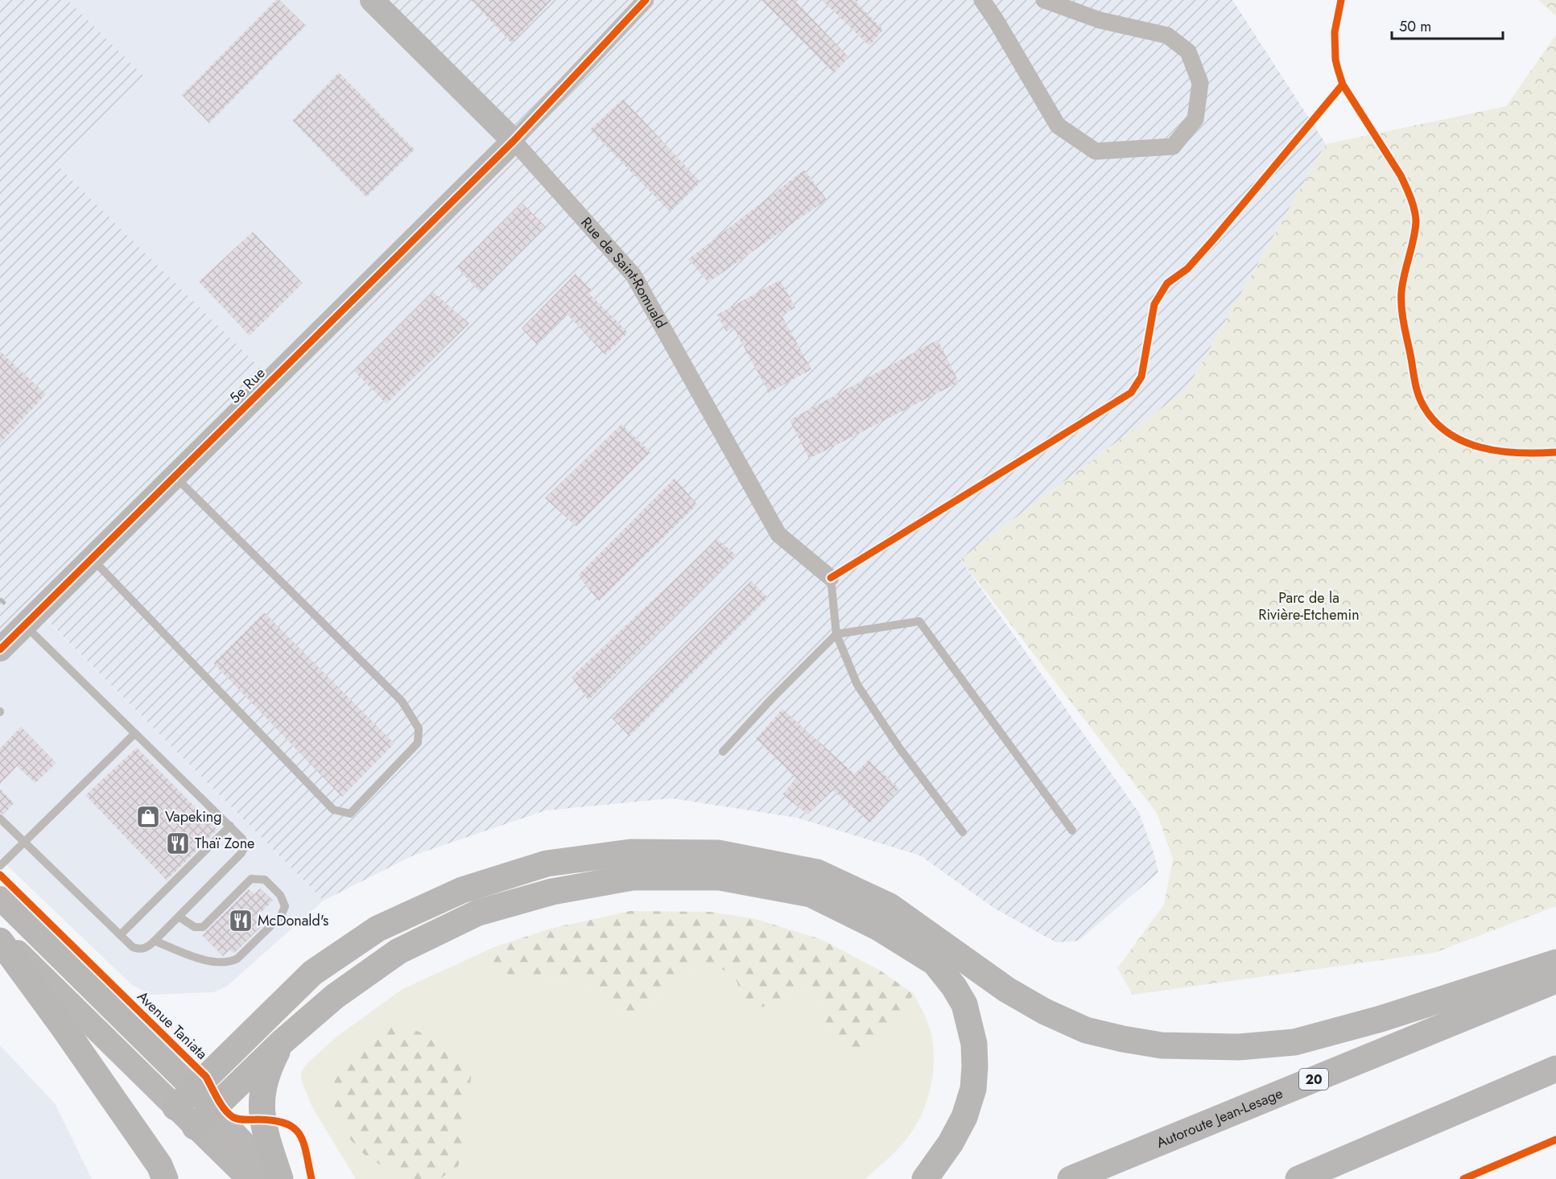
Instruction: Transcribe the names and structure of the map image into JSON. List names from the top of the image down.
{
  "streets": {
    "highway": ["20", "Autoroute Jean-Lesage"],
    "street": ["Rue de Saint-Romuald", "5e Rue", "Avenue Taniata"]
  },
  "crossings": [
    ["Rue de Saint-Romuald", "5e Rue"]
  ],
  "parks": ["Parc de la Rivière-Etchemin"],
  "places": {
    "shop": ["Vapeking"],
    "restaurant": ["Thaï Zone", "McDonald's"]
  },
  "scale_bar": "50 m"
}
